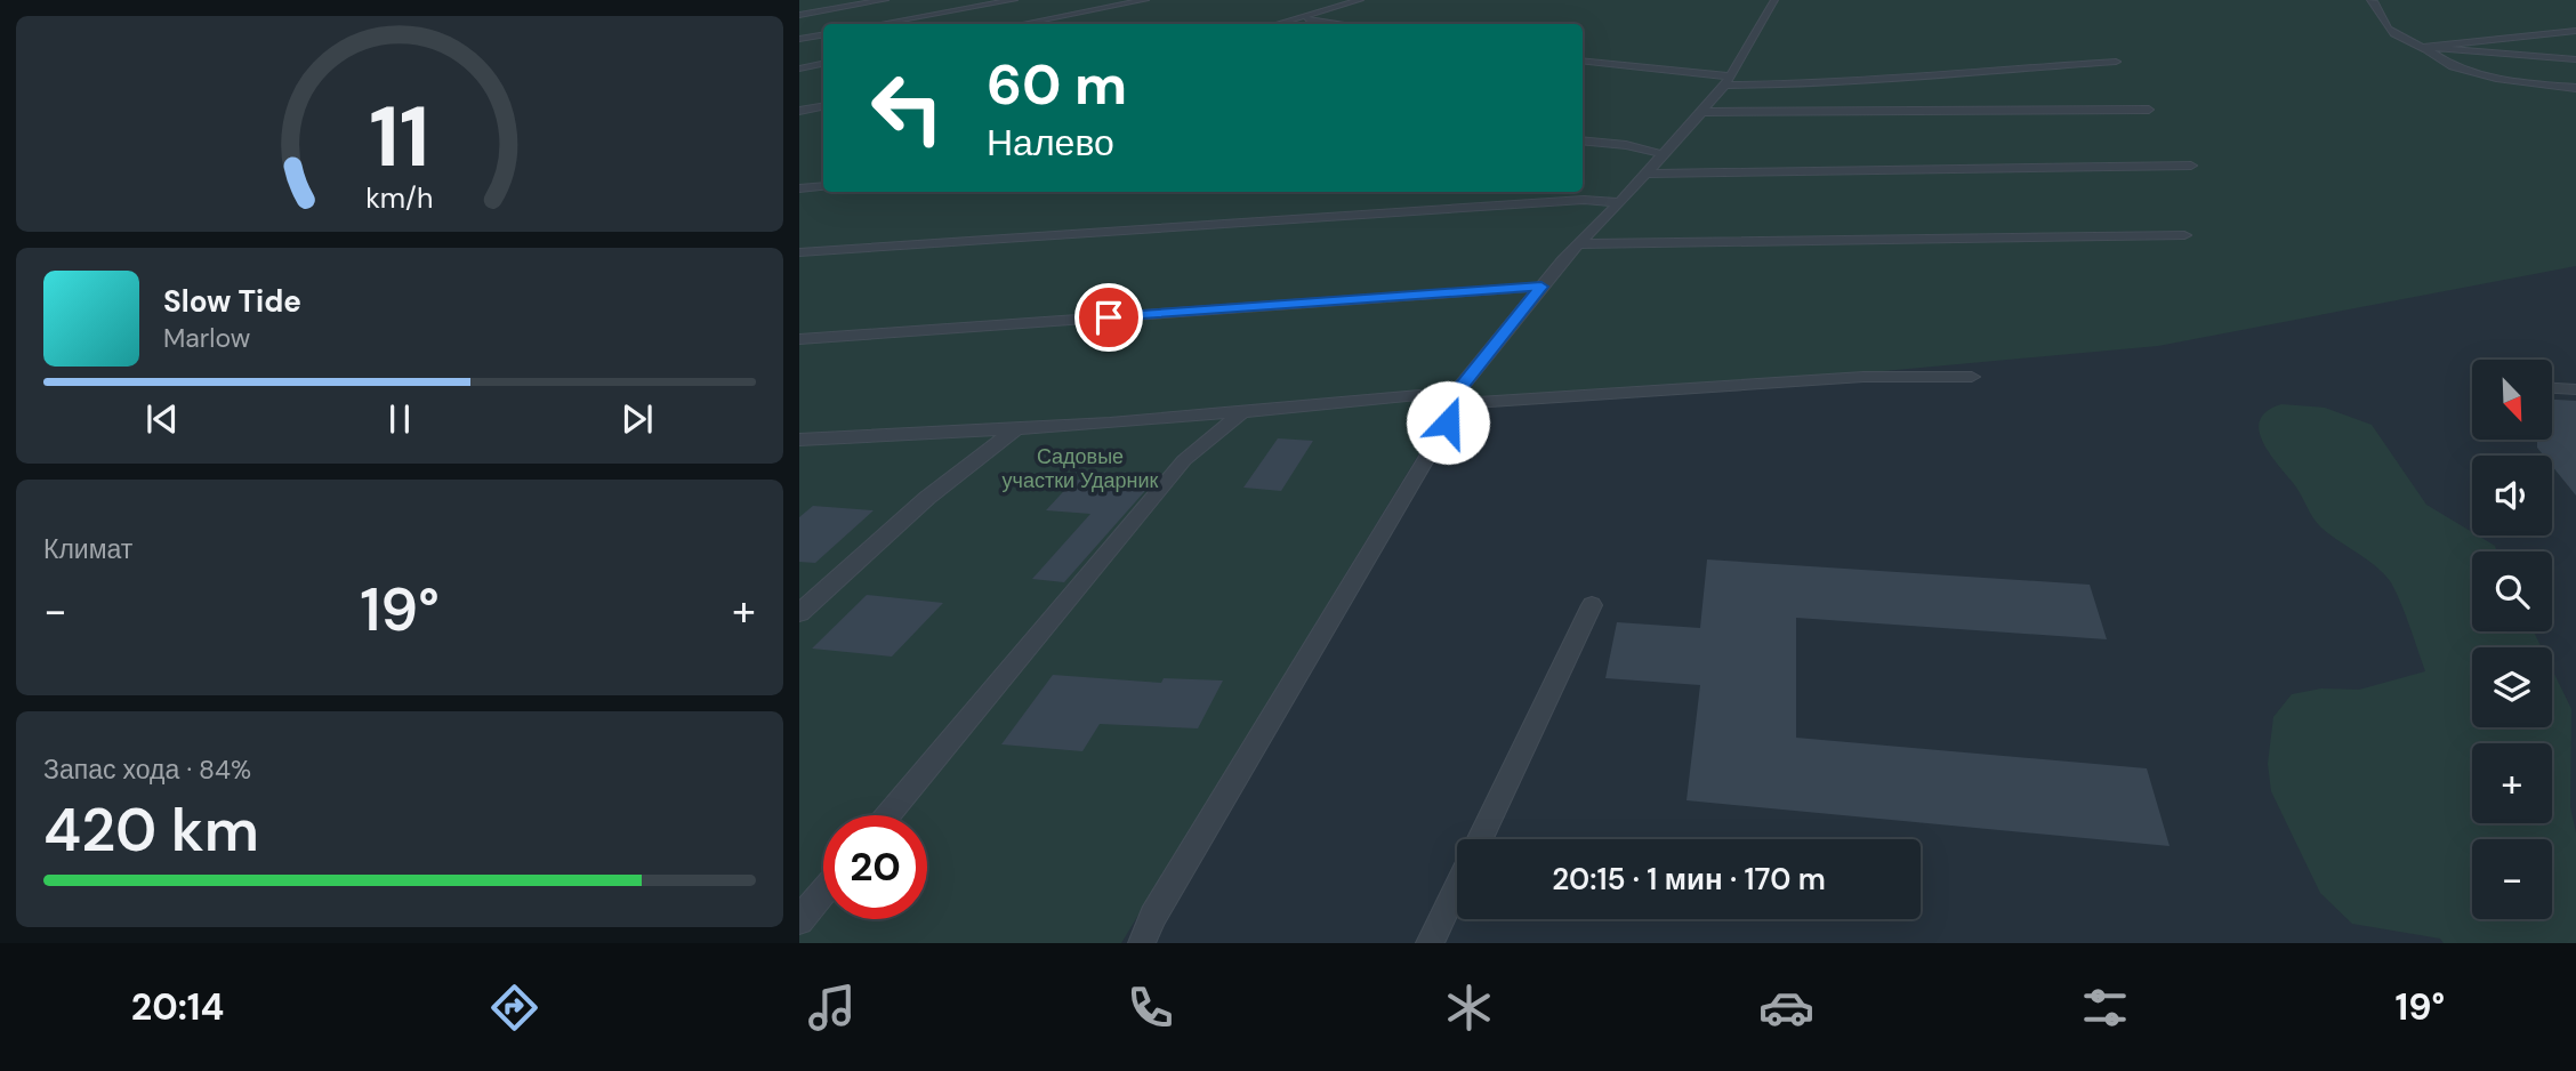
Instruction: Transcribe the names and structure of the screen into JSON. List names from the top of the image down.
{
  "parks": ["Садовые участки Ударник"],
  "north": "bottom right",
  "page": {
    "turn": ["60 m", "Налево"],
    "song": ["Slow Tide", "Marlow"],
    "map_buttons": ["+", "−"],
    "tile": [
      "Климат",
      ["Запас хода · 84%", "420 km"]
    ],
    "heat": ["−", "19°", "+"],
    "limit": "20",
    "trip": "20:15 · 1 мин · 170 m",
    "tabs": ["20:14", "19°"],
    "gauge": ["11", "km/h"]
  }
}
